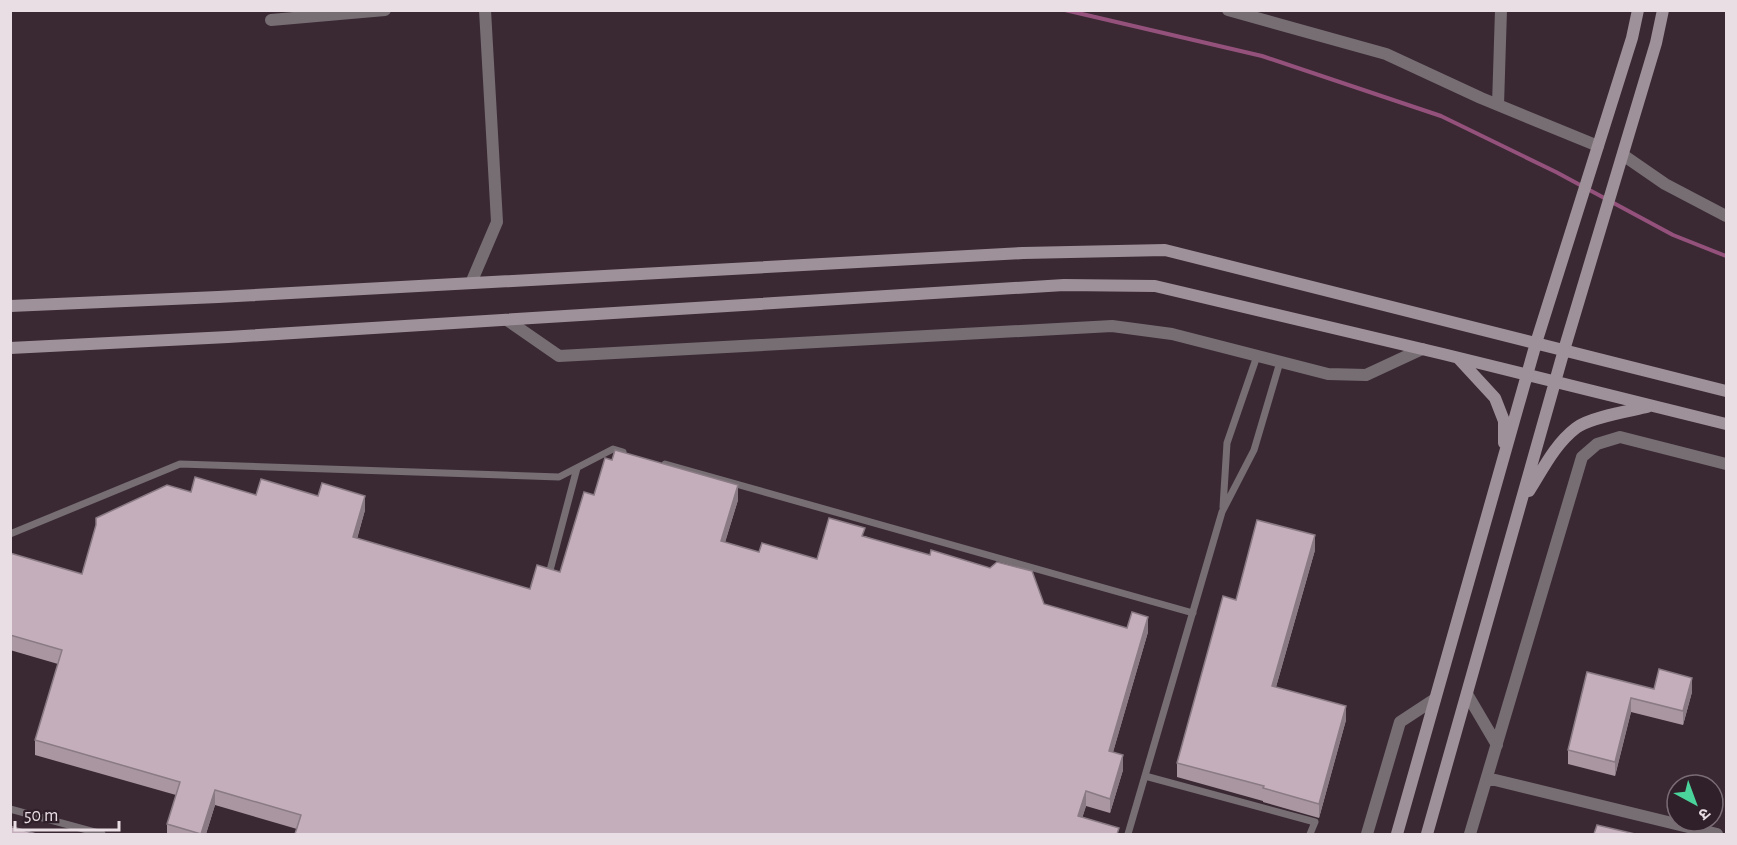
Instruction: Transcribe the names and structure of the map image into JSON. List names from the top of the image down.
{
  "scale_bar": "50 m",
  "north": "bottom right"
}
